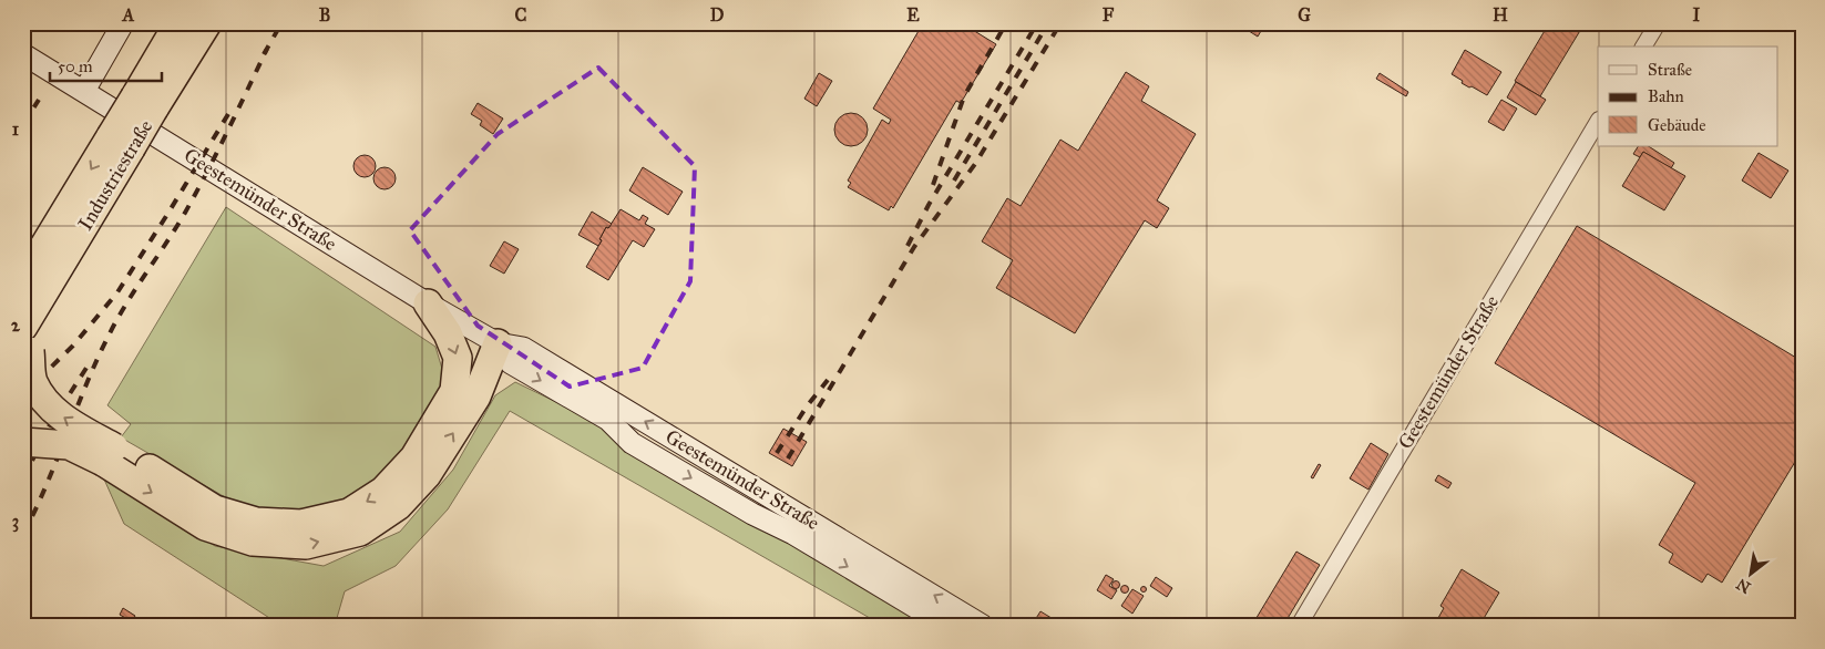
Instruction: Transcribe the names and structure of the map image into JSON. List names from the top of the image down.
{
  "streets": {
    "highway": ["Industriestraße"],
    "street": ["Geestemünder Straße"]
  },
  "legend": ["Straße", "Bahn", "Gebäude"],
  "scale_bar": "50 m",
  "north": "bottom left",
  "grid": {
    "columns": [
      "A",
      "B",
      "C",
      "D",
      "E",
      "F",
      "G",
      "H",
      "I"
    ],
    "rows": ["1", "2", "3"]
  }
}
